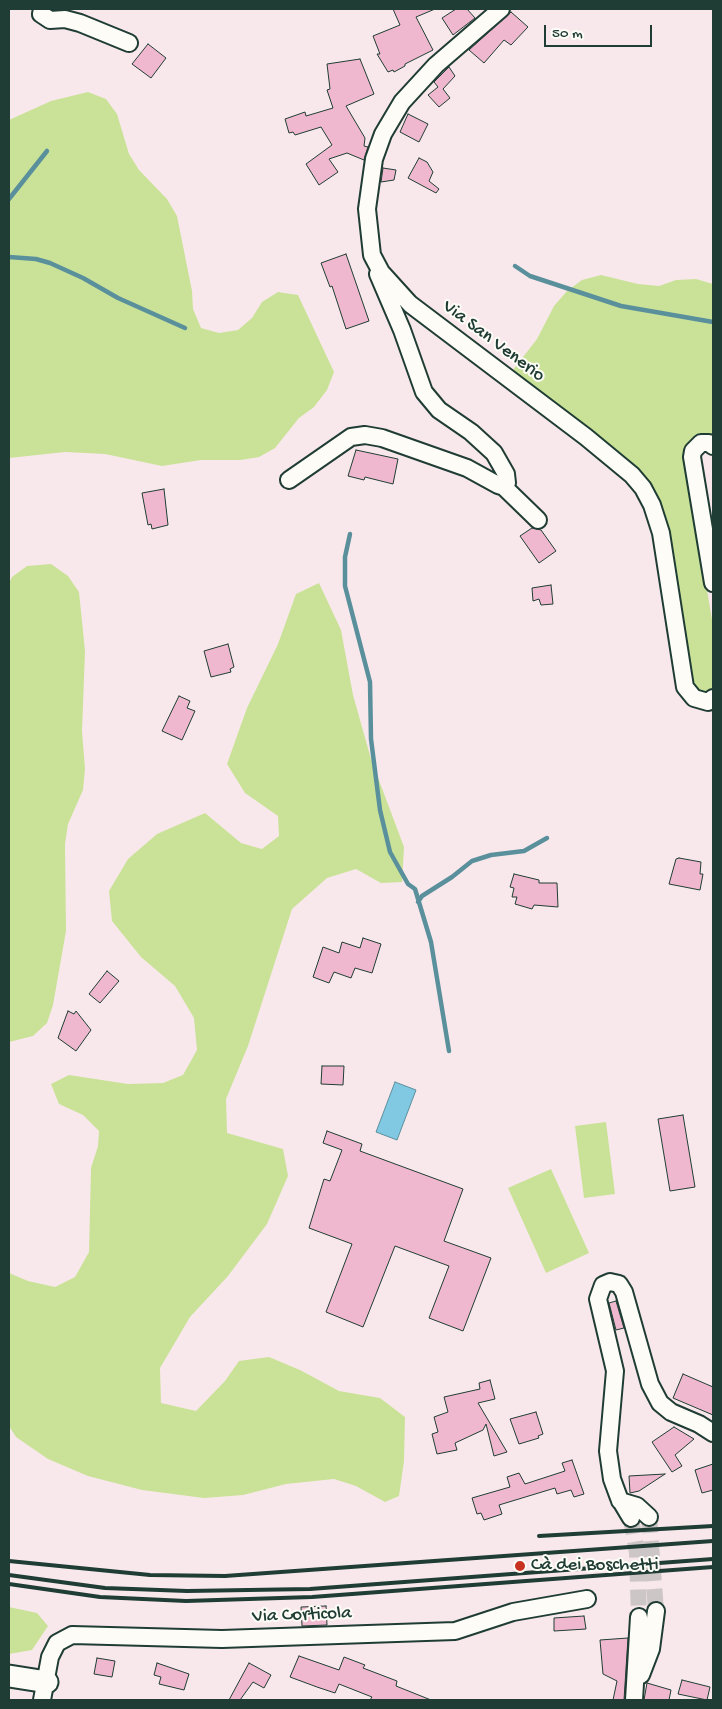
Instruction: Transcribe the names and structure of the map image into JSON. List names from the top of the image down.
{
  "streets": {
    "street": ["Via San Venerio", "Via Corticola"]
  },
  "places": ["Cà dei Boschetti"],
  "scale_bar": "50 m"
}
